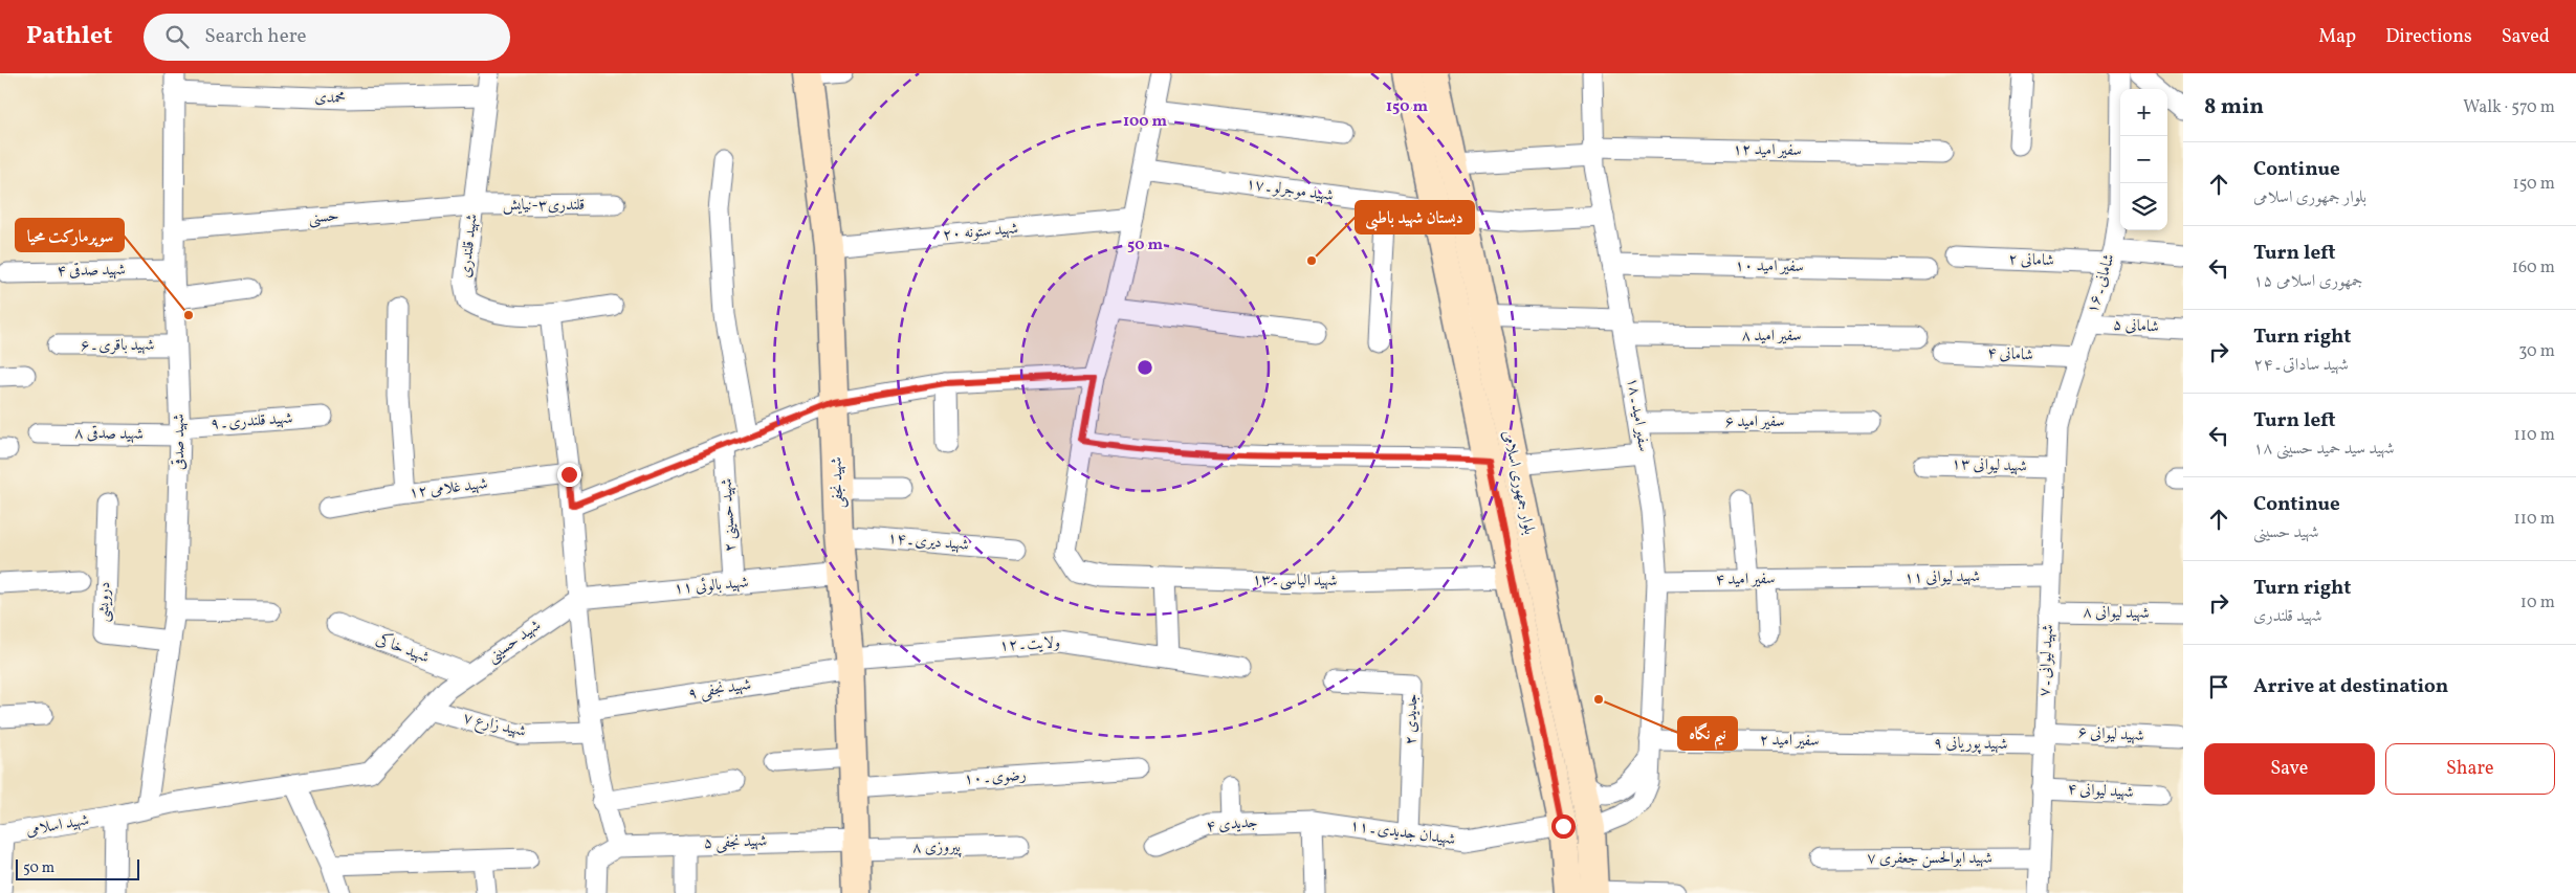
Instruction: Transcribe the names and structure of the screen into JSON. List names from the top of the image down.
{
  "streets": {
    "main road": ["شهید نجفی", "بلوار جمهوری اسلامی"],
    "street": [
      "محمدی",
      "سفیر امید ۱۲",
      "شهید موجرلو ـ ۱۷",
      "قلندری۳-نیایش",
      "حسنی",
      "شهید ستونه ۲۰",
      "شهید قلندری",
      "شامانی ۲",
      "سفیر امید ۱۰",
      "شهید صدقی ۴",
      "شامانی ـ ۱۶",
      "شامانی ۵",
      "سفیر امید ۸",
      "شهید باقری ـ ۶",
      "شامانی ۴",
      "سفیر امید ـ ۱۸",
      "شهید قلندری ـ ۹",
      "سفیر امید ۶",
      "شهید صدقی ۸",
      "شهید صدقی",
      "شهید لیوانی ۱۳",
      "شهید غلامی ۱۲",
      "شهید حسینی ۲",
      "شهید دیری ـ ۱۴",
      "شهید لیوانی ۱۱",
      "سفیر امید ۴",
      "شهید الیاسی ـ ۱۳",
      "شهید بالوئی ۱۱",
      "درویشی",
      "شهید لیوانی ۸",
      "شهید حسینی",
      "ولایت ـ ۱۲",
      "شهید خاکی",
      "شهید لیوانی ـ ۷",
      "شهید نجفی ۹",
      "جدیدی ۲",
      "شهید زارع ۷",
      "شهید لیوانی ۶",
      "سفیر امید ۲",
      "شهید پوریانی ۹",
      "رضوی ـ ۱۰",
      "شهید لیوانی ۴",
      "جدیدی ۴",
      "شهید اسلامی",
      "شهیدان جدیدی ـ ۱۱",
      "شهید نجفی ۵",
      "پیروزی ۸",
      "شهید ابوالحسن جعفری ۷"
    ]
  },
  "crossings": [
    ["محمدی", "شهید قلندری"],
    ["محمدی", "شهید صدقی"],
    ["سفیر امید ۱۲", "سفیر امید ـ ۱۸"],
    ["سفیر امید ۱۲", "بلوار جمهوری اسلامی"],
    ["شهید موجرلو ـ ۱۷", "بلوار جمهوری اسلامی"],
    ["قلندری۳-نیایش", "حسنی"],
    ["قلندری۳-نیایش", "شهید قلندری"],
    ["حسنی", "شهید قلندری"],
    ["حسنی", "شهید صدقی"],
    ["شهید ستونه ۲۰", "شهید نجفی"],
    ["شامانی ۲", "شامانی ـ ۱۶"],
    ["سفیر امید ۱۰", "سفیر امید ـ ۱۸"],
    ["شهید صدقی ۴", "شهید صدقی"],
    ["شامانی ـ ۱۶", "شامانی ۵"],
    ["شامانی ـ ۱۶", "شامانی ۴"],
    ["شامانی ـ ۱۶", "شهید لیوانی ـ ۷"],
    ["سفیر امید ۸", "سفیر امید ـ ۱۸"],
    ["سفیر امید ۸", "بلوار جمهوری اسلامی"],
    ["شهید باقری ـ ۶", "شهید صدقی"],
    ["سفیر امید ـ ۱۸", "سفیر امید ۶"],
    ["سفیر امید ـ ۱۸", "بلوار جمهوری اسلامی"],
    ["سفیر امید ـ ۱۸", "سفیر امید ۴"],
    ["سفیر امید ـ ۱۸", "سفیر امید ۲"],
    ["شهید قلندری ـ ۹", "شهید صدقی ۸"],
    ["شهید قلندری ـ ۹", "شهید صدقی"],
    ["شهید صدقی ۸", "شهید صدقی"],
    ["شهید صدقی", "درویشی"],
    ["شهید صدقی", "شهید حسینی"],
    ["شهید لیوانی ۱۳", "شهید لیوانی ـ ۷"],
    ["شهید نجفی", "شهید دیری ـ ۱۴"],
    ["شهید نجفی", "شهید بالوئی ۱۱"],
    ["شهید نجفی", "ولایت ـ ۱۲"],
    ["شهید نجفی", "شهید نجفی ۹"],
    ["شهید نجفی", "رضوی ـ ۱۰"],
    ["شهید نجفی", "شهید نجفی ۵"],
    ["شهید نجفی", "پیروزی ۸"],
    ["بلوار جمهوری اسلامی", "شهید الیاسی ـ ۱۳"],
    ["بلوار جمهوری اسلامی", "شهیدان جدیدی ـ ۱۱"],
    ["شهید حسینی ۲", "شهید بالوئی ۱۱"],
    ["شهید لیوانی ۱۱", "سفیر امید ۴"],
    ["شهید لیوانی ۱۱", "شهید لیوانی ـ ۷"],
    ["شهید بالوئی ۱۱", "شهید حسینی"],
    ["شهید لیوانی ۸", "شهید لیوانی ـ ۷"],
    ["شهید حسینی", "شهید خاکی"],
    ["شهید حسینی", "شهید زارع ۷"],
    ["شهید حسینی", "شهید اسلامی"],
    ["ولایت ـ ۱۲", "شهید نجفی ۹"],
    ["شهید لیوانی ـ ۷", "شهید لیوانی ۶"],
    ["شهید لیوانی ـ ۷", "شهید پوریانی ۹"],
    ["شهید لیوانی ـ ۷", "شهید لیوانی ۴"],
    ["شهید لیوانی ـ ۷", "شهید ابوالحسن جعفری ۷"],
    ["جدیدی ۲", "شهیدان جدیدی ـ ۱۱"],
    ["شهید لیوانی ۶", "شهید پوریانی ۹"],
    ["سفیر امید ۲", "شهید پوریانی ۹"],
    ["جدیدی ۴", "شهیدان جدیدی ـ ۱۱"],
    ["شهید نجفی ۵", "پیروزی ۸"]
  ],
  "places": ["دبستان شهید باطبی", "سوپرمارکت محیا", "نیم نگاه"],
  "scale_bar": "50 m",
  "page": {
    "header": "Pathlet",
    "search": "Search here",
    "nav": ["Map", "Directions", "Saved"],
    "heading": ["8 min", "Walk · 570 m"],
    "map_buttons": ["+", "−"],
    "list": [
      ["Continue", "بلوار جمهوری اسلامی", "150 m"],
      ["Turn left", "جمهوری اسلامی ۱۵", "160 m"],
      ["Turn right", "شهید ساداتی ـ ۲۴", "30 m"],
      ["Turn left", "شهید سید حمید حسینی ۱۸", "110 m"],
      ["Continue", "شهید حسینی", "110 m"],
      ["Turn right", "شهید قلندری", "10 m"],
      "Arrive at destination"
    ],
    "buttons": ["Save", "Share"],
    "scale": "50 m"
  },
  "rings": ["150 m", "100 m", "50 m"]
}
